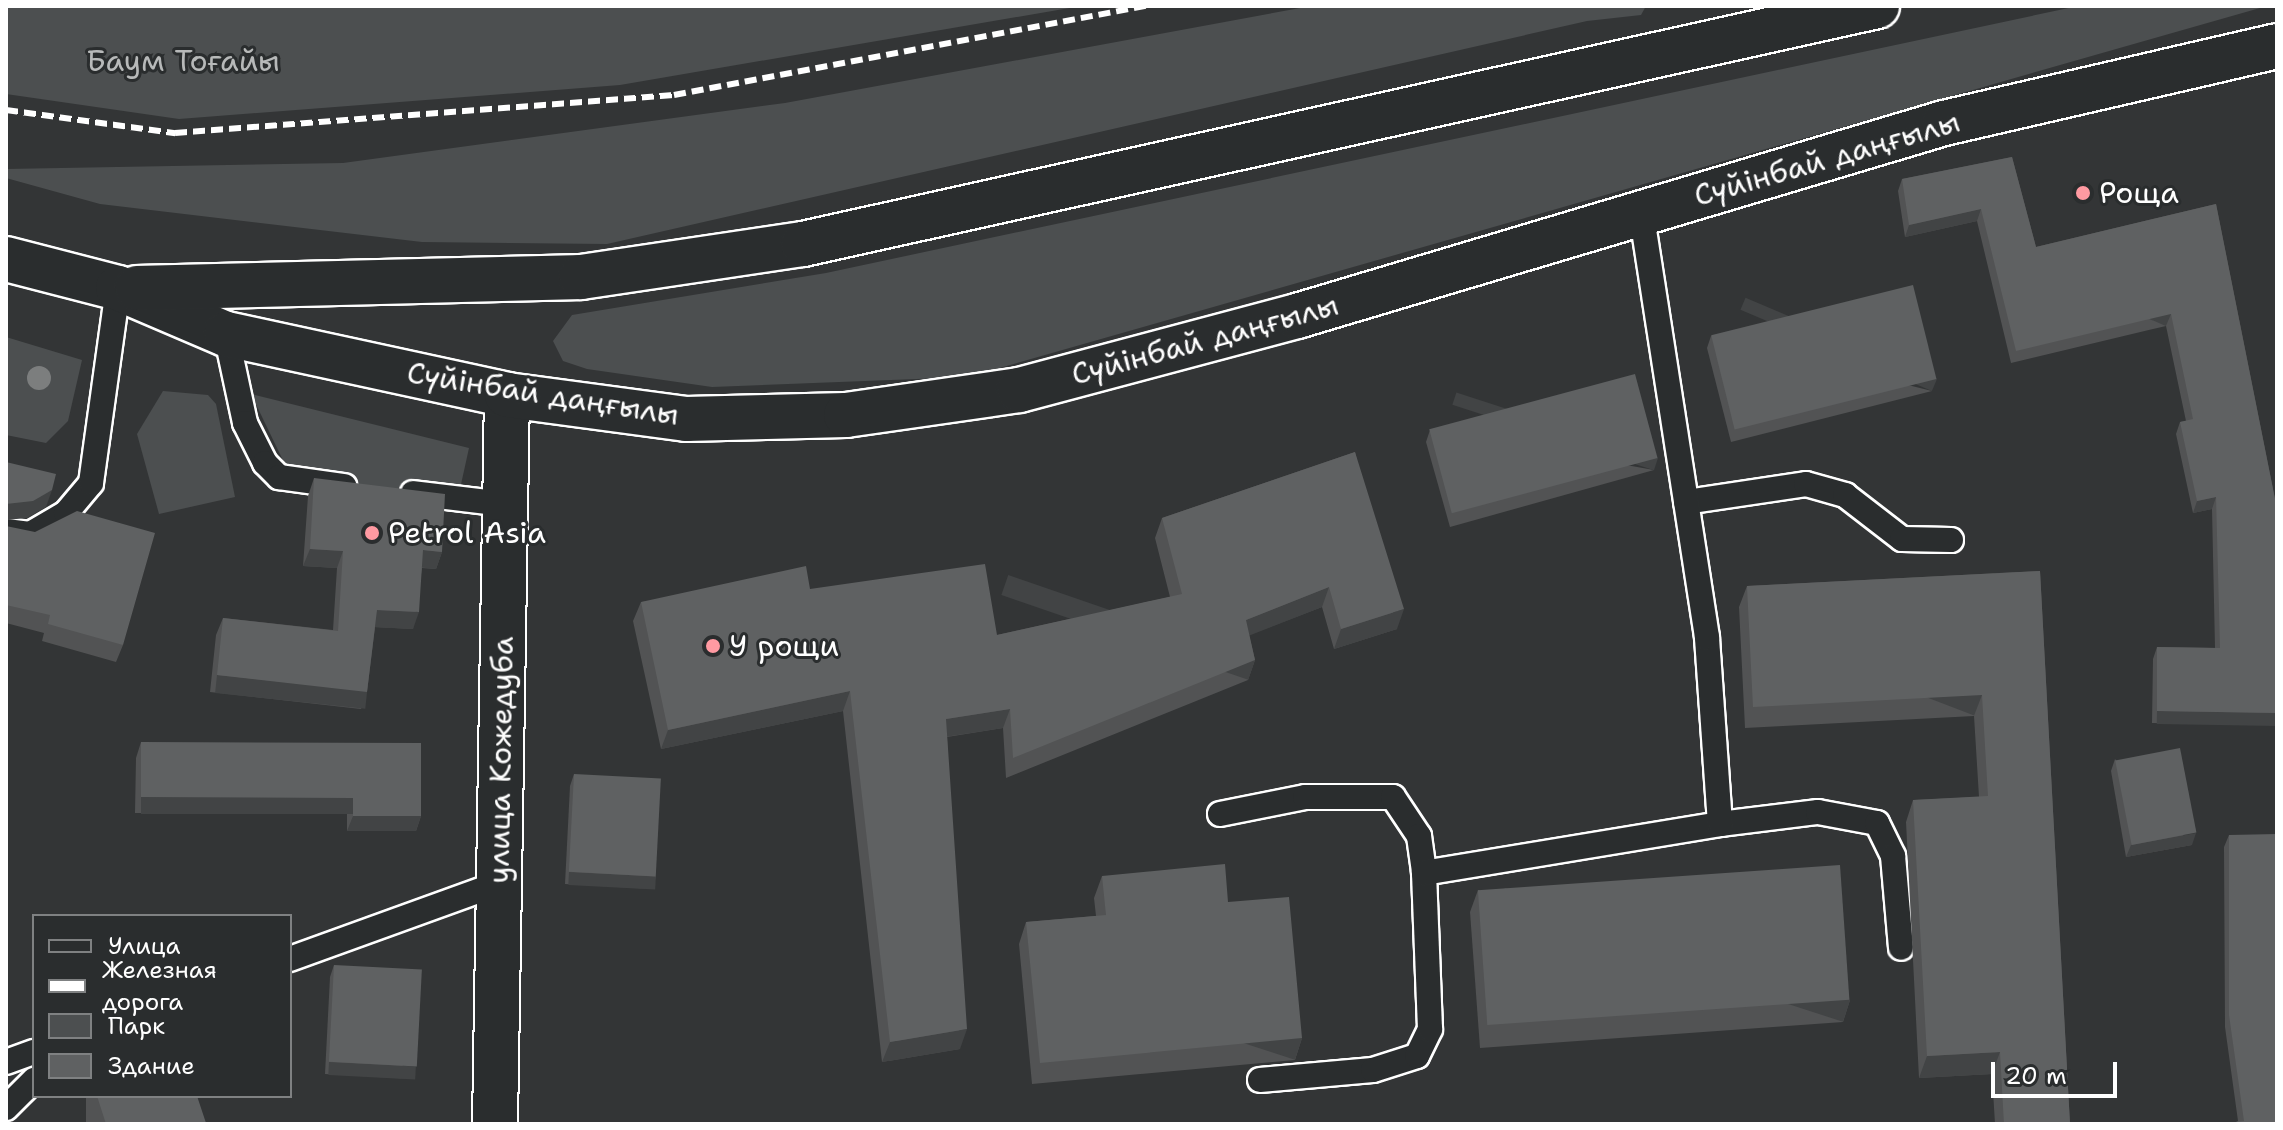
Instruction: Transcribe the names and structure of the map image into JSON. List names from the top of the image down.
{
  "streets": {
    "main road": ["Сүйінбай даңғылы", "улица Кожедуба"]
  },
  "crossings": [
    ["Сүйінбай даңғылы", "улица Кожедуба"]
  ],
  "parks": ["Баум Тоғайы"],
  "places": ["Роща", "Petrol Asia", "У рощи"],
  "legend": [
    "Улица",
    "Железная дорога",
    "Парк",
    "Здание"
  ],
  "scale_bar": "20 m"
}
